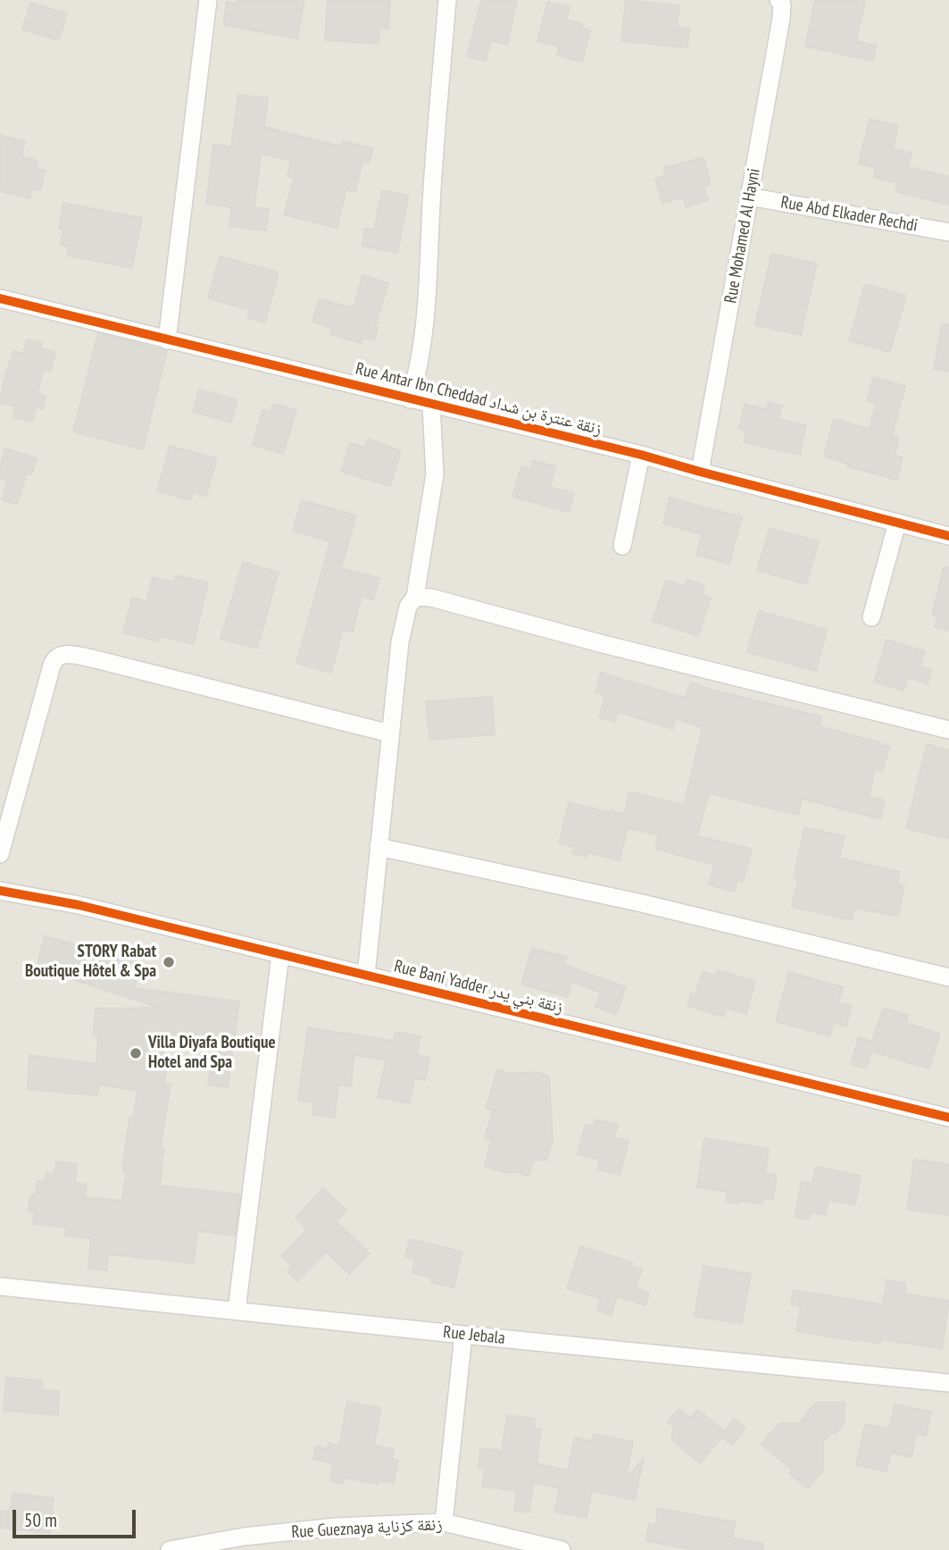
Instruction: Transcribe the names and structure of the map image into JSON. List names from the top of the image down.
{
  "streets": {
    "street": [
      "Rue Abd Elkader Rechdi",
      "Rue Mohamed Al Hayni",
      "Rue Antar Ibn Cheddad زنقة عنترة بن شداد",
      "Rue Bani Yadder زنقة بني يدر",
      "Rue Jebala",
      "Rue Gueznaya زنقة كزناية"
    ]
  },
  "crossings": [
    ["Rue Abd Elkader Rechdi", "Rue Mohamed Al Hayni"],
    ["Rue Mohamed Al Hayni", "Rue Antar Ibn Cheddad زنقة عنترة بن شداد"]
  ],
  "places": ["STORY Rabat Boutique Hôtel & Spa", "Villa Diyafa Boutique Hotel and Spa"],
  "scale_bar": "50 m"
}
